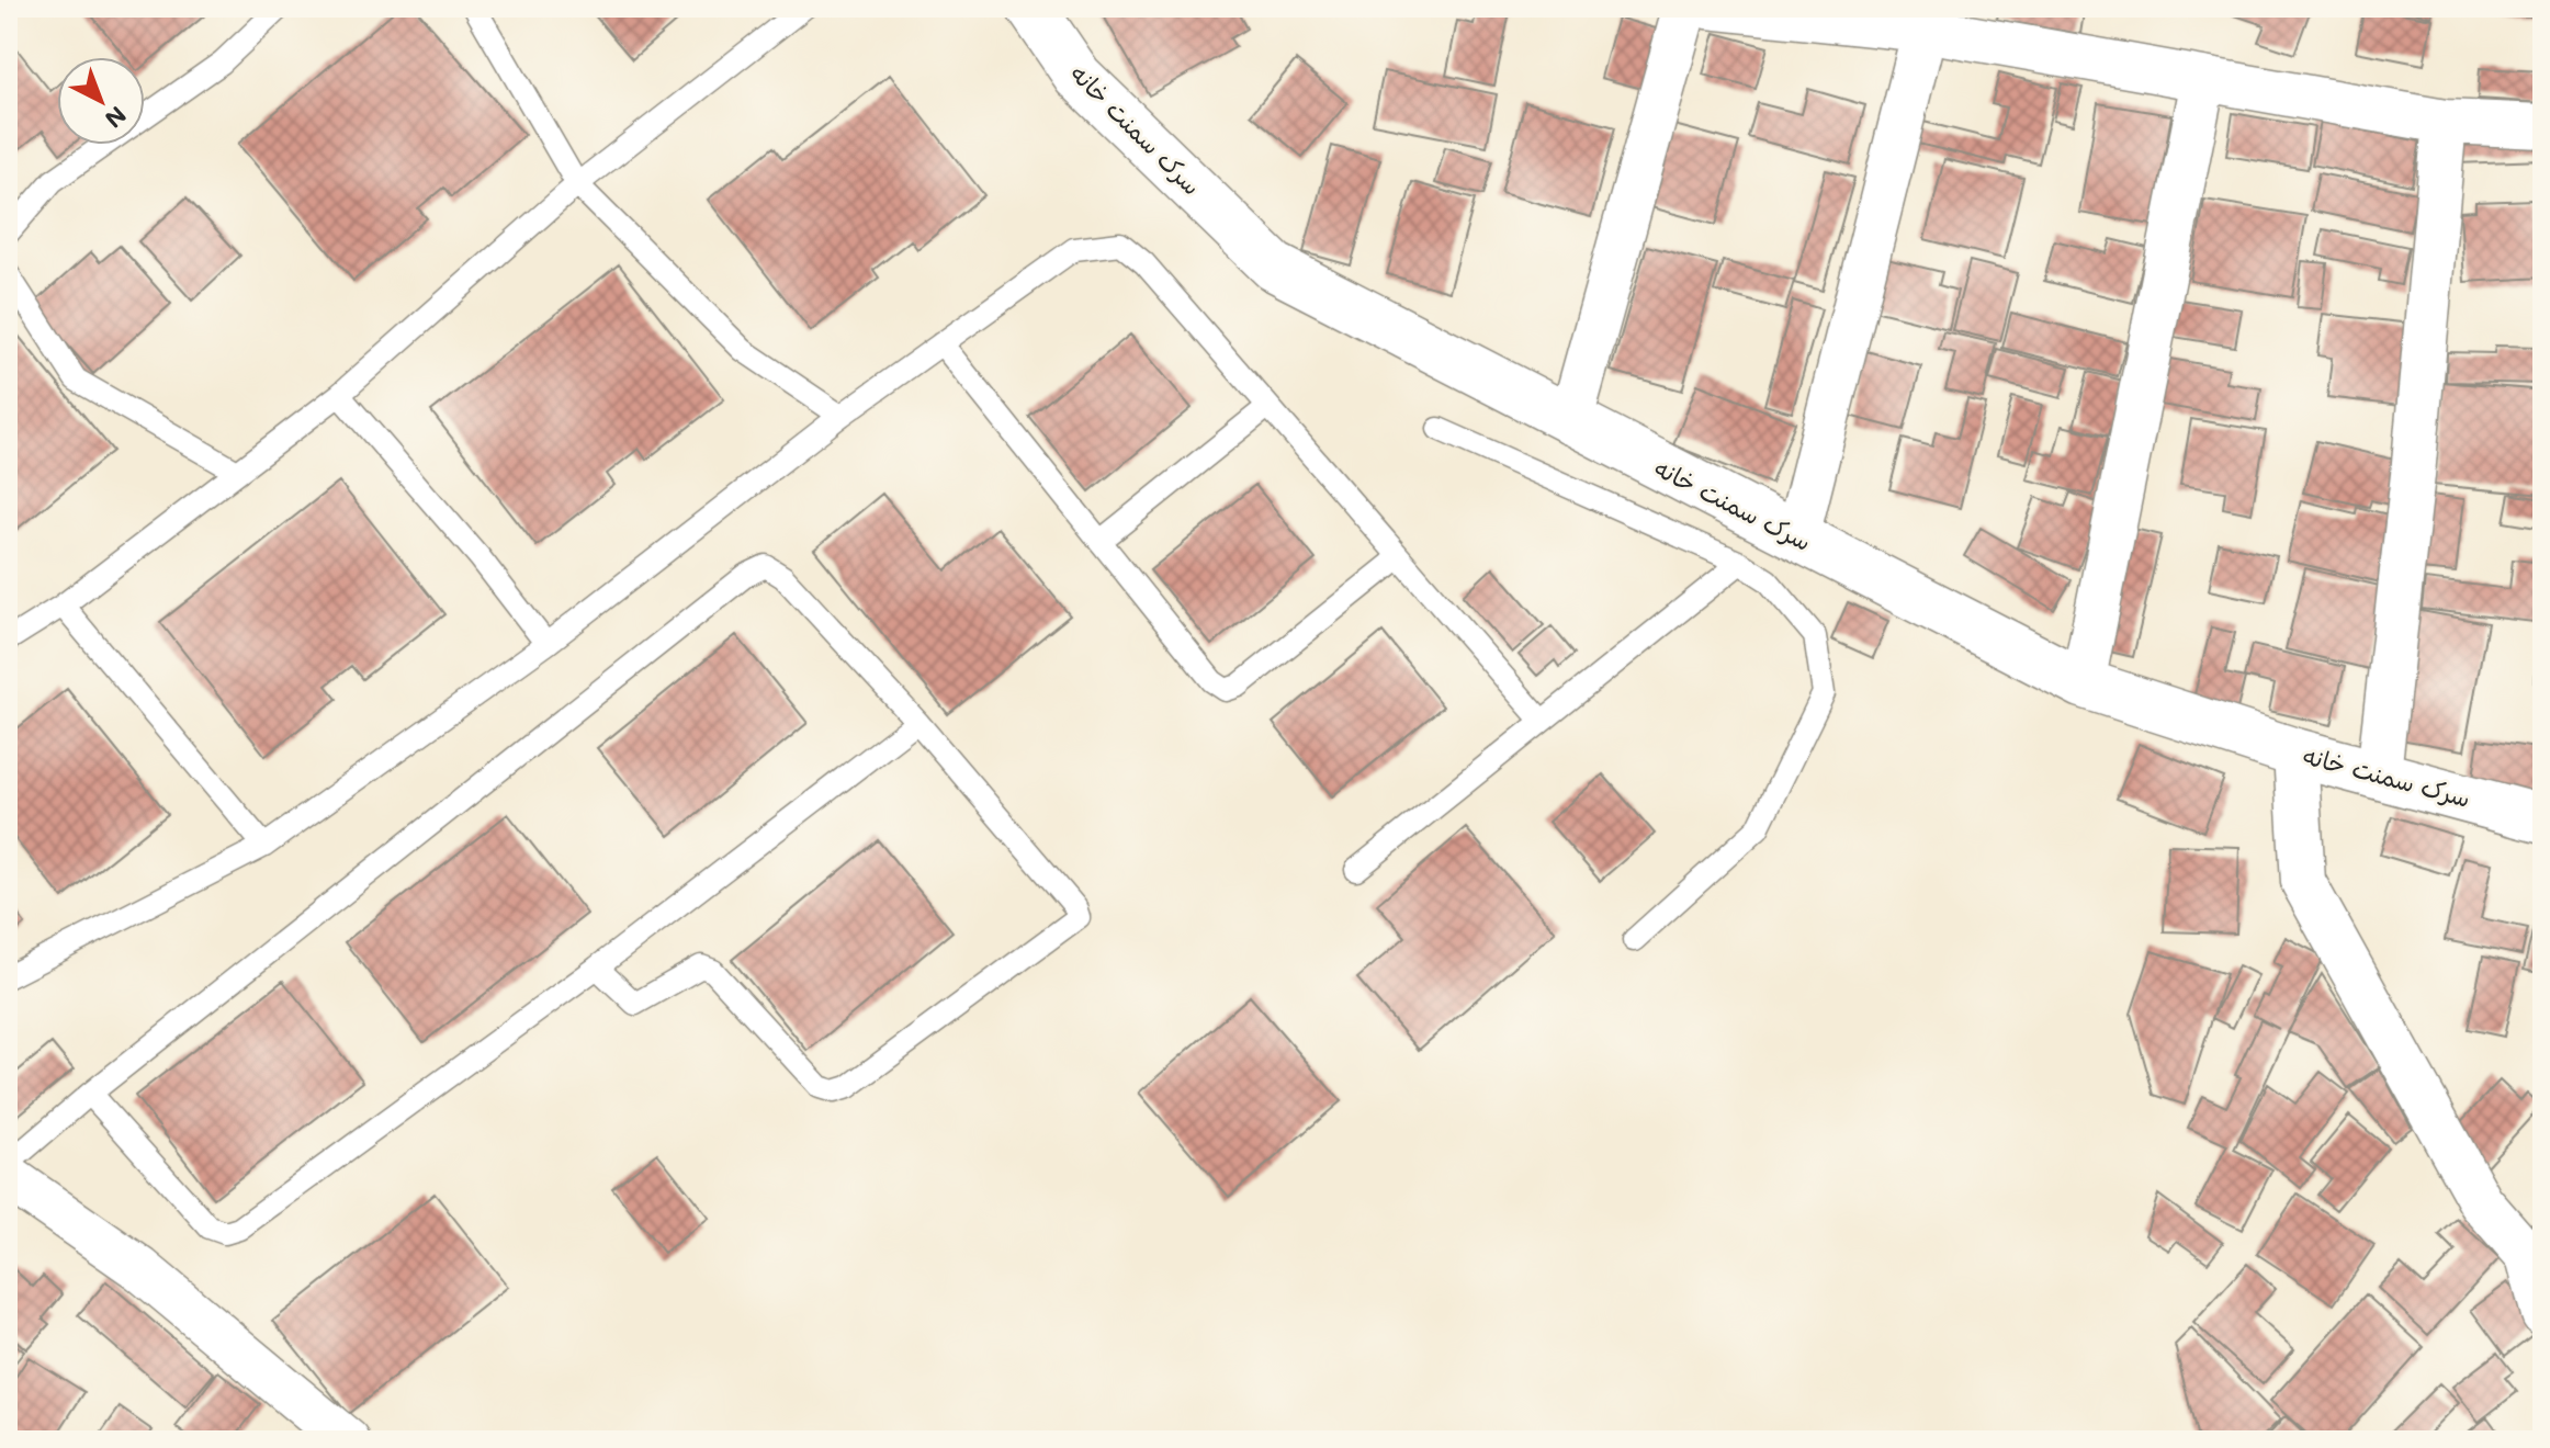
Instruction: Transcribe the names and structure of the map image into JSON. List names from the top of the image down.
{
  "streets": {
    "street": ["سرک سمنت خانه"]
  },
  "north": "bottom right"
}
